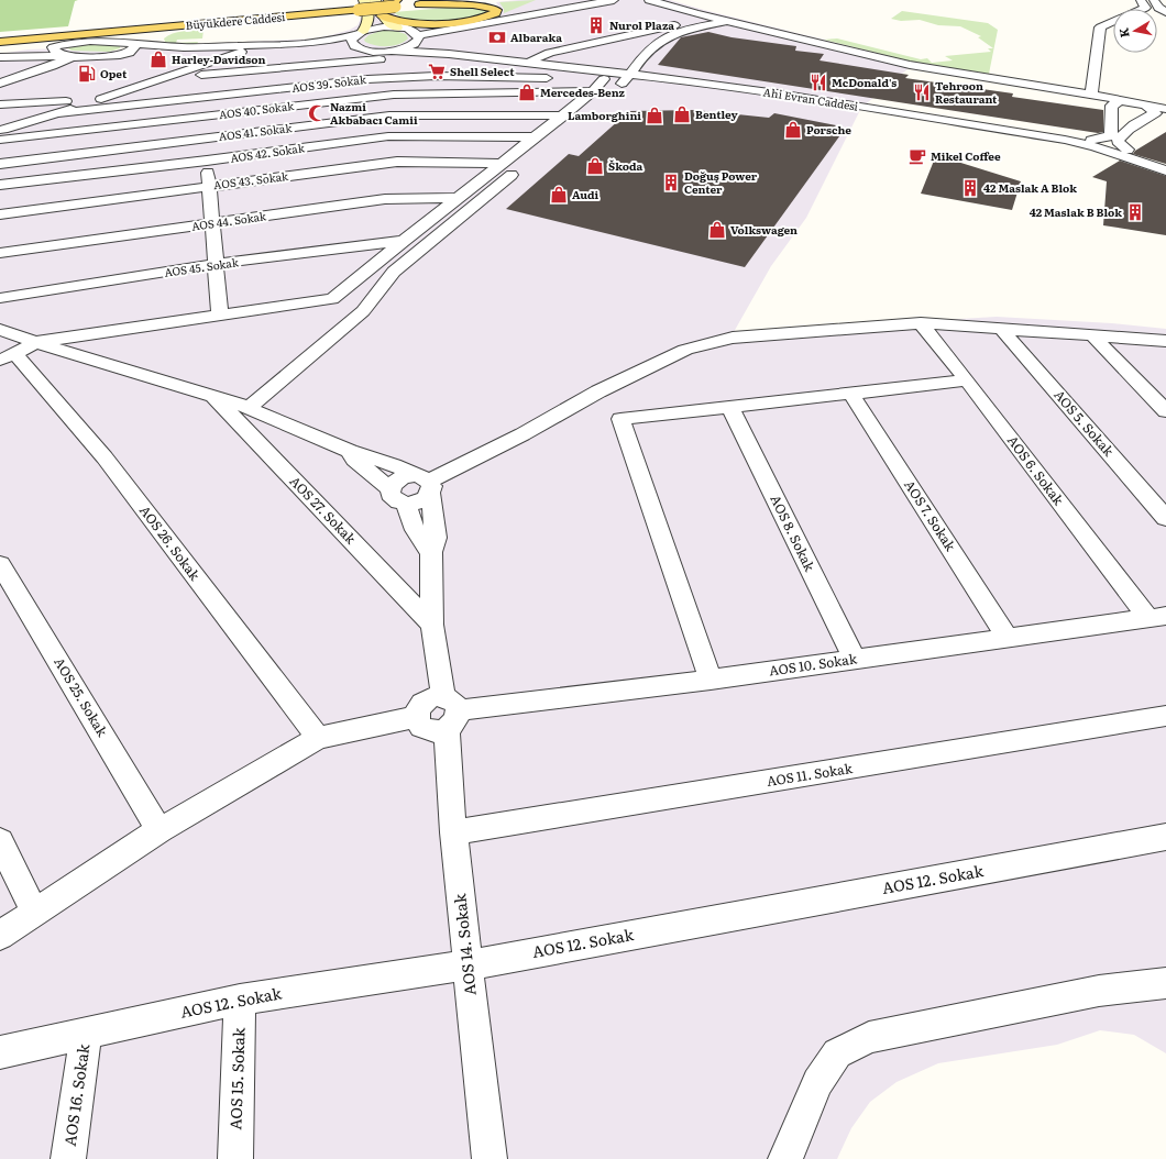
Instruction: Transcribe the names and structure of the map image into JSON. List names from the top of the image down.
{
  "streets": {
    "main road": ["Büyükdere Caddesi"],
    "street": [
      "AOS 39. Sokak",
      "Ahi Evran Caddesi",
      "AOS 40. Sokak",
      "AOS 41. Sokak",
      "AOS 42. Sokak",
      "AOS 43. Sokak",
      "AOS 44. Sokak",
      "AOS 45. Sokak",
      "AOS 5. Sokak",
      "AOS 6. Sokak",
      "AOS 27. Sokak",
      "AOS 7. Sokak",
      "AOS 8. Sokak",
      "AOS 26. Sokak",
      "AOS 10. Sokak",
      "AOS 25. Sokak",
      "AOS 11. Sokak",
      "AOS 12. Sokak",
      "AOS 14. Sokak",
      "AOS 15. Sokak",
      "AOS 16. Sokak"
    ]
  },
  "crossings": [
    ["AOS 39. Sokak", "AOS 40. Sokak"],
    ["AOS 6. Sokak", "AOS 10. Sokak"],
    ["AOS 27. Sokak", "AOS 14. Sokak"],
    ["AOS 7. Sokak", "AOS 10. Sokak"],
    ["AOS 8. Sokak", "AOS 10. Sokak"],
    ["AOS 10. Sokak", "AOS 14. Sokak"],
    ["AOS 11. Sokak", "AOS 14. Sokak"],
    ["AOS 12. Sokak", "AOS 14. Sokak"],
    ["AOS 12. Sokak", "AOS 15. Sokak"],
    ["AOS 12. Sokak", "AOS 16. Sokak"]
  ],
  "places": {
    "building": [
      "Nurol Plaza",
      "Doğuş Power Center",
      "42 Maslak A Blok",
      "42 Maslak B Blok"
    ],
    "bank": ["Albaraka"],
    "shop": [
      "Harley-Davidson",
      "Mercedes-Benz",
      "Bentley",
      "Lamborghini",
      "Porsche",
      "Škoda",
      "Audi",
      "Volkswagen"
    ],
    "supermarket": ["Shell Select"],
    "fuel station": ["Opet"],
    "restaurant": ["McDonald's", "Tehroon Restaurant"],
    "mosque": ["Nazmi Akbabacı Camii"],
    "cafe": ["Mikel Coffee"]
  },
  "north": "left"
}
